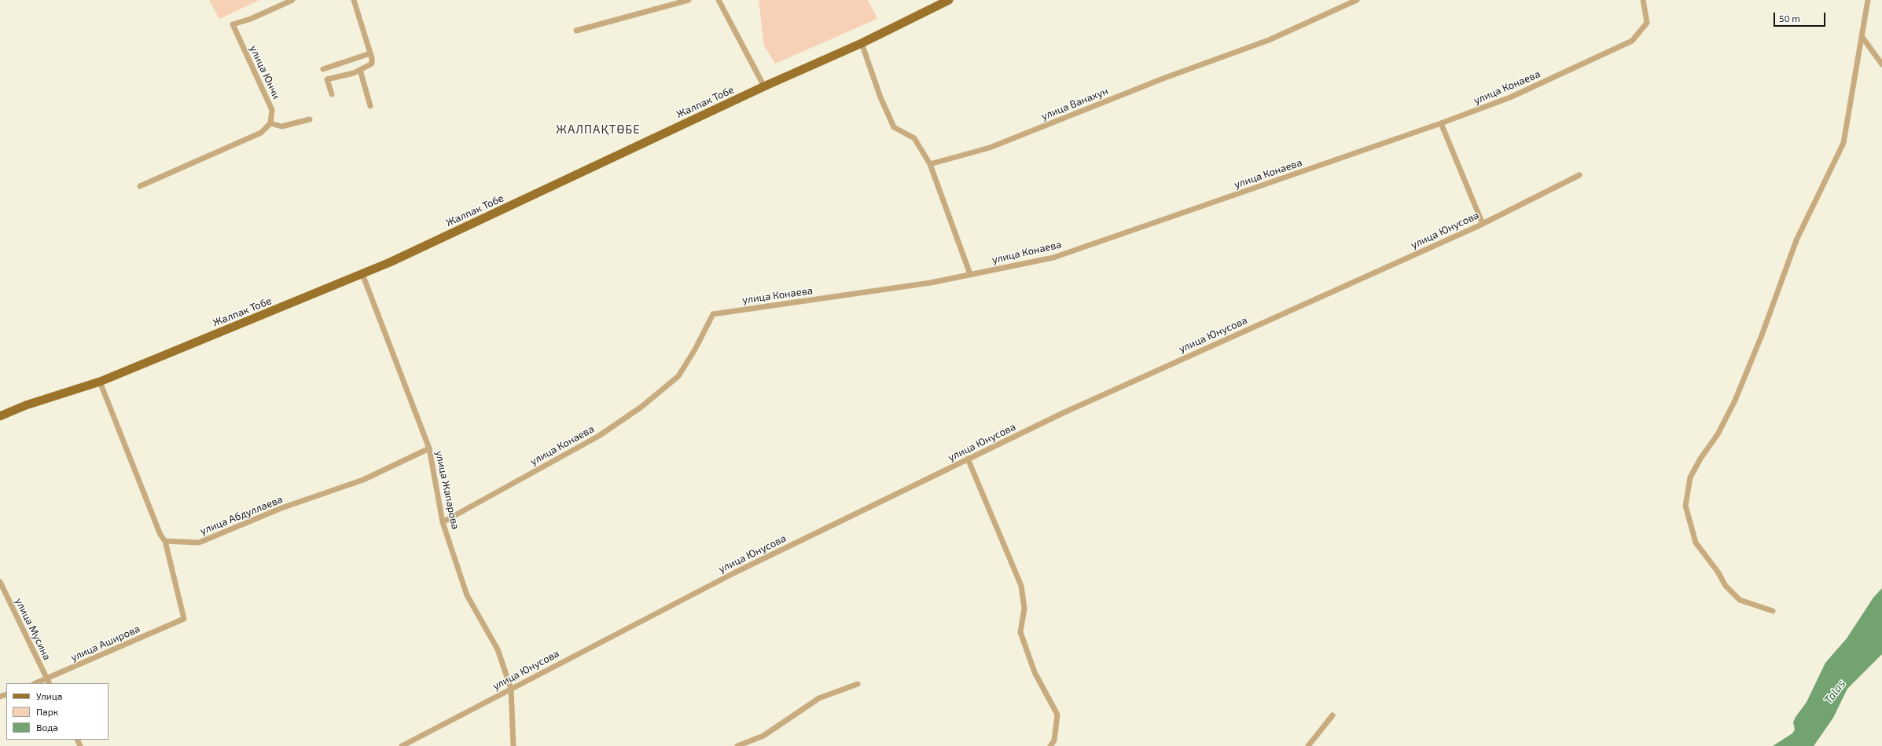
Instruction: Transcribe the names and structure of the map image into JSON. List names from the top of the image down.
{
  "streets": {
    "main road": ["Жалпак Тобе"],
    "street": [
      "улица Юнчи",
      "улица Конаева",
      "улица Ванахун",
      "улица Юнусова",
      "улица Жапарова",
      "улица Абдуллаева",
      "улица Мусина",
      "улица Аширова"
    ]
  },
  "crossings": [
    ["улица Конаева", "улица Жапарова"],
    ["Жалпак Тобе", "улица Жапарова"],
    ["улица Юнусова", "улица Жапарова"],
    ["улица Жапарова", "улица Абдуллаева"],
    ["улица Абдуллаева", "улица Аширова"],
    ["улица Мусина", "улица Аширова"]
  ],
  "districts": ["ЖАЛПАҚТӨБЕ"],
  "water": ["Talas"],
  "legend": ["Улица", "Парк", "Вода"],
  "scale_bar": "50 m"
}
